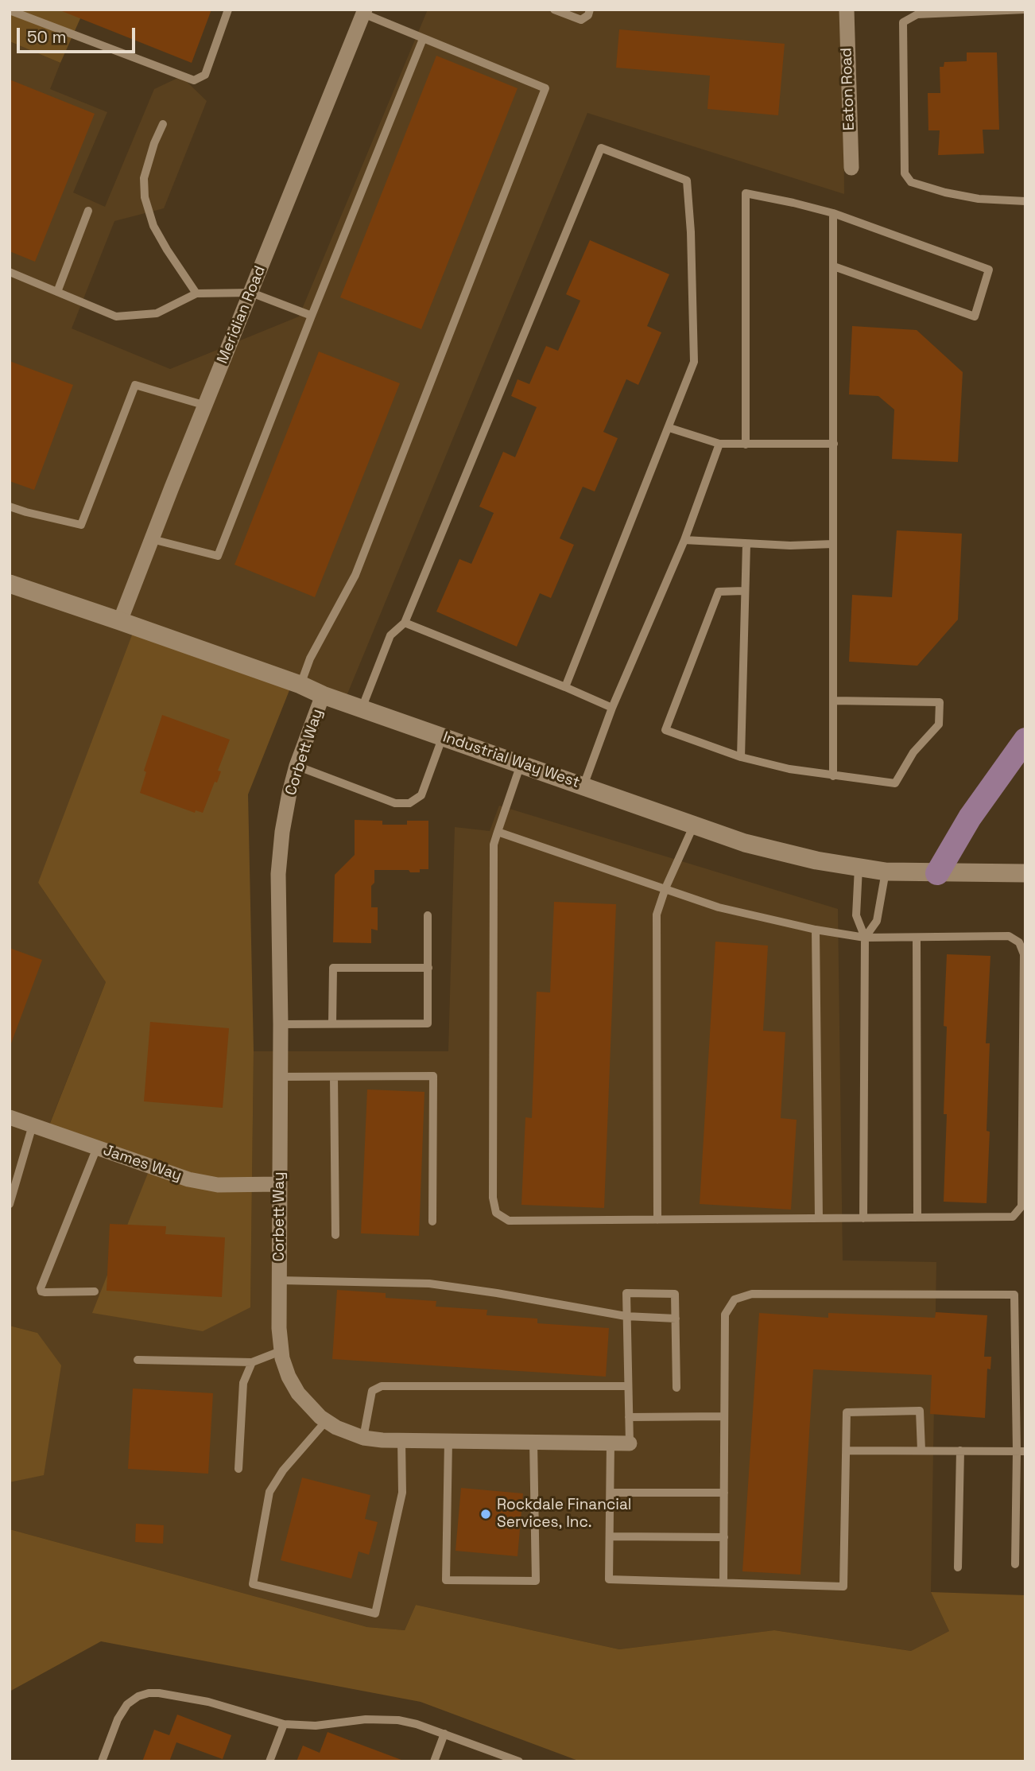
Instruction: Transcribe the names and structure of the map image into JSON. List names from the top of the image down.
{
  "streets": {
    "street": [
      "Eaton Road",
      "Meridian Road",
      "Corbett Way",
      "Industrial Way West",
      "James Way"
    ]
  },
  "crossings": [
    ["Meridian Road", "Industrial Way West"],
    ["Corbett Way", "Industrial Way West"],
    ["Corbett Way", "James Way"]
  ],
  "places": ["Rockdale Financial Services, Inc."],
  "scale_bar": "50 m"
}
